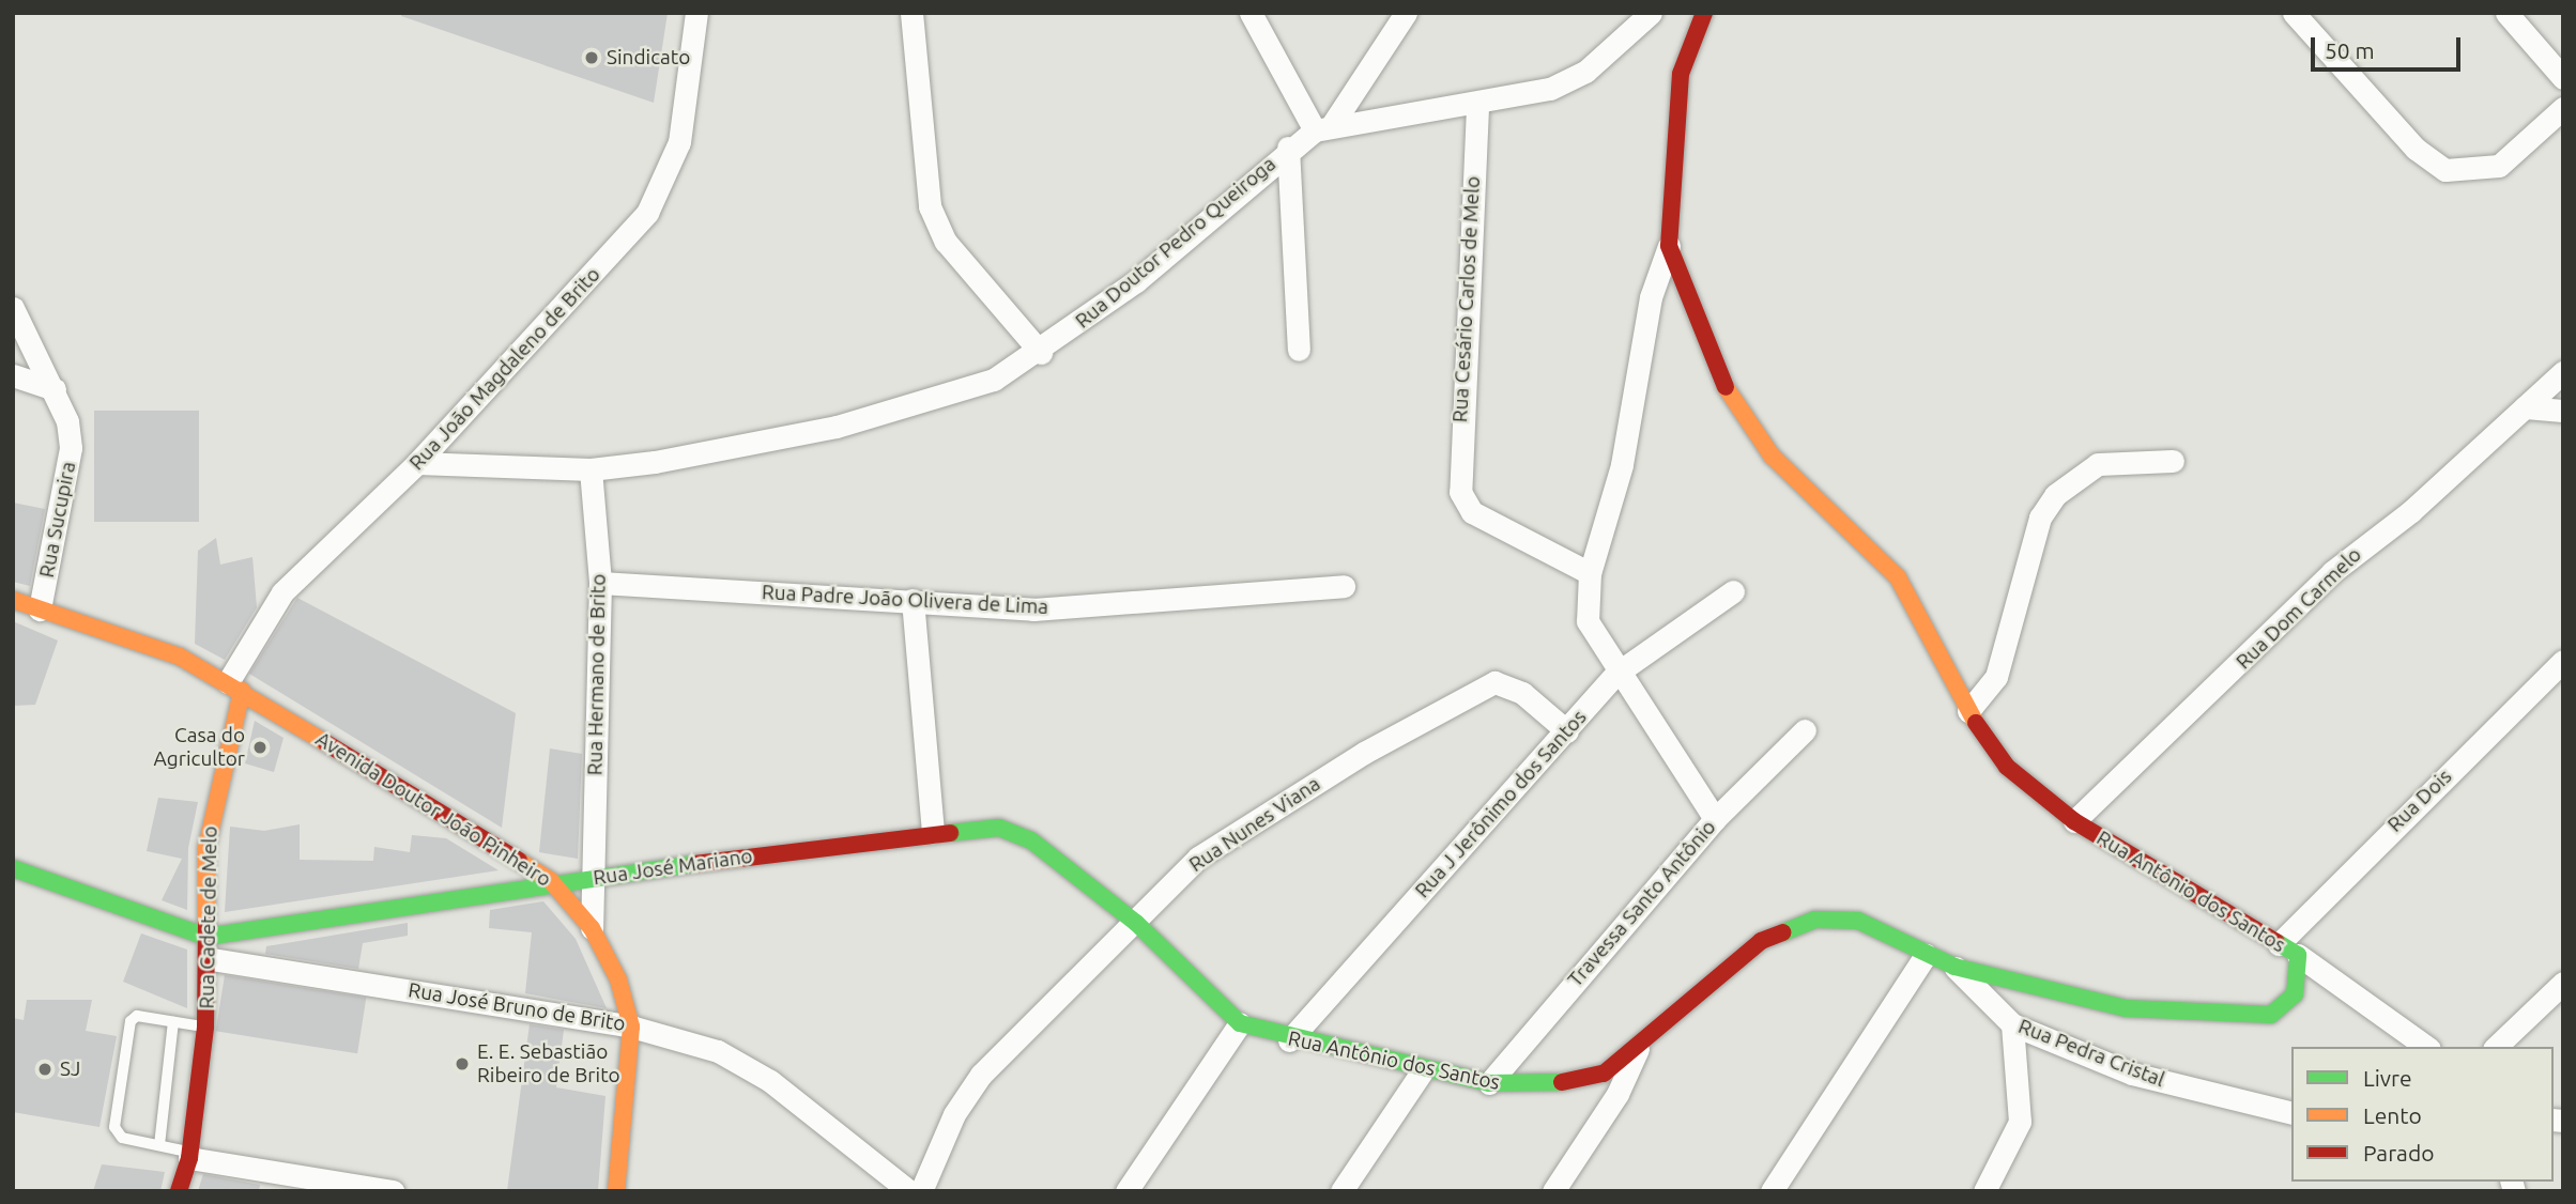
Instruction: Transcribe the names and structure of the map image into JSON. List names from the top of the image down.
{
  "streets": {
    "street": [
      "Rua Doutor Pedro Queiroga",
      "Rua Cesário Carlos de Melo",
      "Rua João Magdaleno de Brito",
      "Rua Sucupira",
      "Rua Padre João Olivera de Lima",
      "Rua Dom Carmelo",
      "Rua Hermano de Brito",
      "Rua Dois",
      "Rua J Jerônimo dos Santos",
      "Avenida Doutor João Pinheiro",
      "Rua Nunes Viana",
      "Rua José Mariano",
      "Rua Antônio dos Santos",
      "Travessa Santo Antônio",
      "Rua Cadete de Melo",
      "Rua José Bruno de Brito",
      "Rua Pedra Cristal"
    ]
  },
  "crossings": [
    ["Rua Doutor Pedro Queiroga", "Rua Cesário Carlos de Melo"],
    ["Rua Doutor Pedro Queiroga", "Rua João Magdaleno de Brito"],
    ["Rua Doutor Pedro Queiroga", "Rua Hermano de Brito"],
    ["Rua João Magdaleno de Brito", "Avenida Doutor João Pinheiro"],
    ["Rua João Magdaleno de Brito", "Rua Cadete de Melo"],
    ["Rua Sucupira", "Avenida Doutor João Pinheiro"],
    ["Rua Padre João Olivera de Lima", "Rua Hermano de Brito"],
    ["Rua Dom Carmelo", "Rua Antônio dos Santos"],
    ["Rua Hermano de Brito", "Avenida Doutor João Pinheiro"],
    ["Rua Hermano de Brito", "Rua José Mariano"],
    ["Rua Dois", "Rua Antônio dos Santos"],
    ["Rua J Jerônimo dos Santos", "Rua Nunes Viana"],
    ["Rua J Jerônimo dos Santos", "Rua Antônio dos Santos"],
    ["Avenida Doutor João Pinheiro", "Rua José Mariano"],
    ["Avenida Doutor João Pinheiro", "Rua Cadete de Melo"],
    ["Avenida Doutor João Pinheiro", "Rua José Bruno de Brito"],
    ["Rua Nunes Viana", "Rua José Mariano"],
    ["Rua Nunes Viana", "Rua Antônio dos Santos"],
    ["Rua José Mariano", "Rua Antônio dos Santos"],
    ["Rua José Mariano", "Rua Cadete de Melo"],
    ["Rua Antônio dos Santos", "Travessa Santo Antônio"],
    ["Rua Antônio dos Santos", "Rua Pedra Cristal"],
    ["Rua Cadete de Melo", "Rua José Bruno de Brito"]
  ],
  "places": [
    "Sindicato",
    "Casa do Agricultor",
    "E. E. Sebastião Ribeiro de Brito",
    "SJ"
  ],
  "legend": ["Livre", "Lento", "Parado"],
  "scale_bar": "50 m"
}
